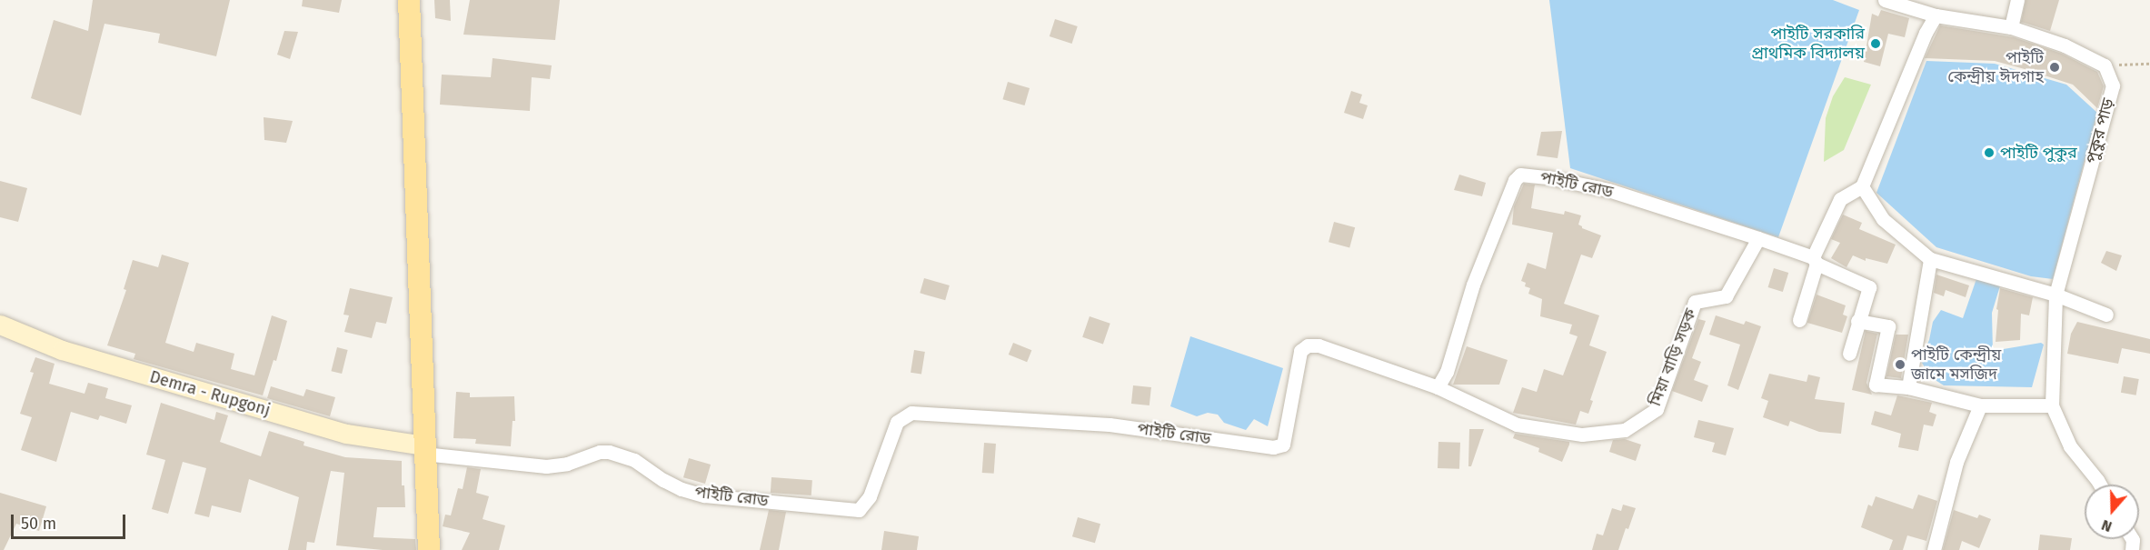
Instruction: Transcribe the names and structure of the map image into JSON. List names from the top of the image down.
{
  "streets": {
    "street": [
      "পুকুর পাড়",
      "পাইটি রোড",
      "মিয়া বাড়ি সড়ক",
      "Demra - Rupgonj"
    ]
  },
  "crossings": [
    ["পাইটি রোড", "মিয়া বাড়ি সড়ক"],
    ["পাইটি রোড", "Demra - Rupgonj"]
  ],
  "places": [
    "পাইটি সরকারি প্রাথমিক বিদ্যালয়",
    "পাইটি কেন্দ্রীয় ঈদগাহ",
    "পাইটি পুকুর",
    "পাইটি কেন্দ্রীয় জামে মসজিদ"
  ],
  "scale_bar": "50 m",
  "north": "bottom"
}
